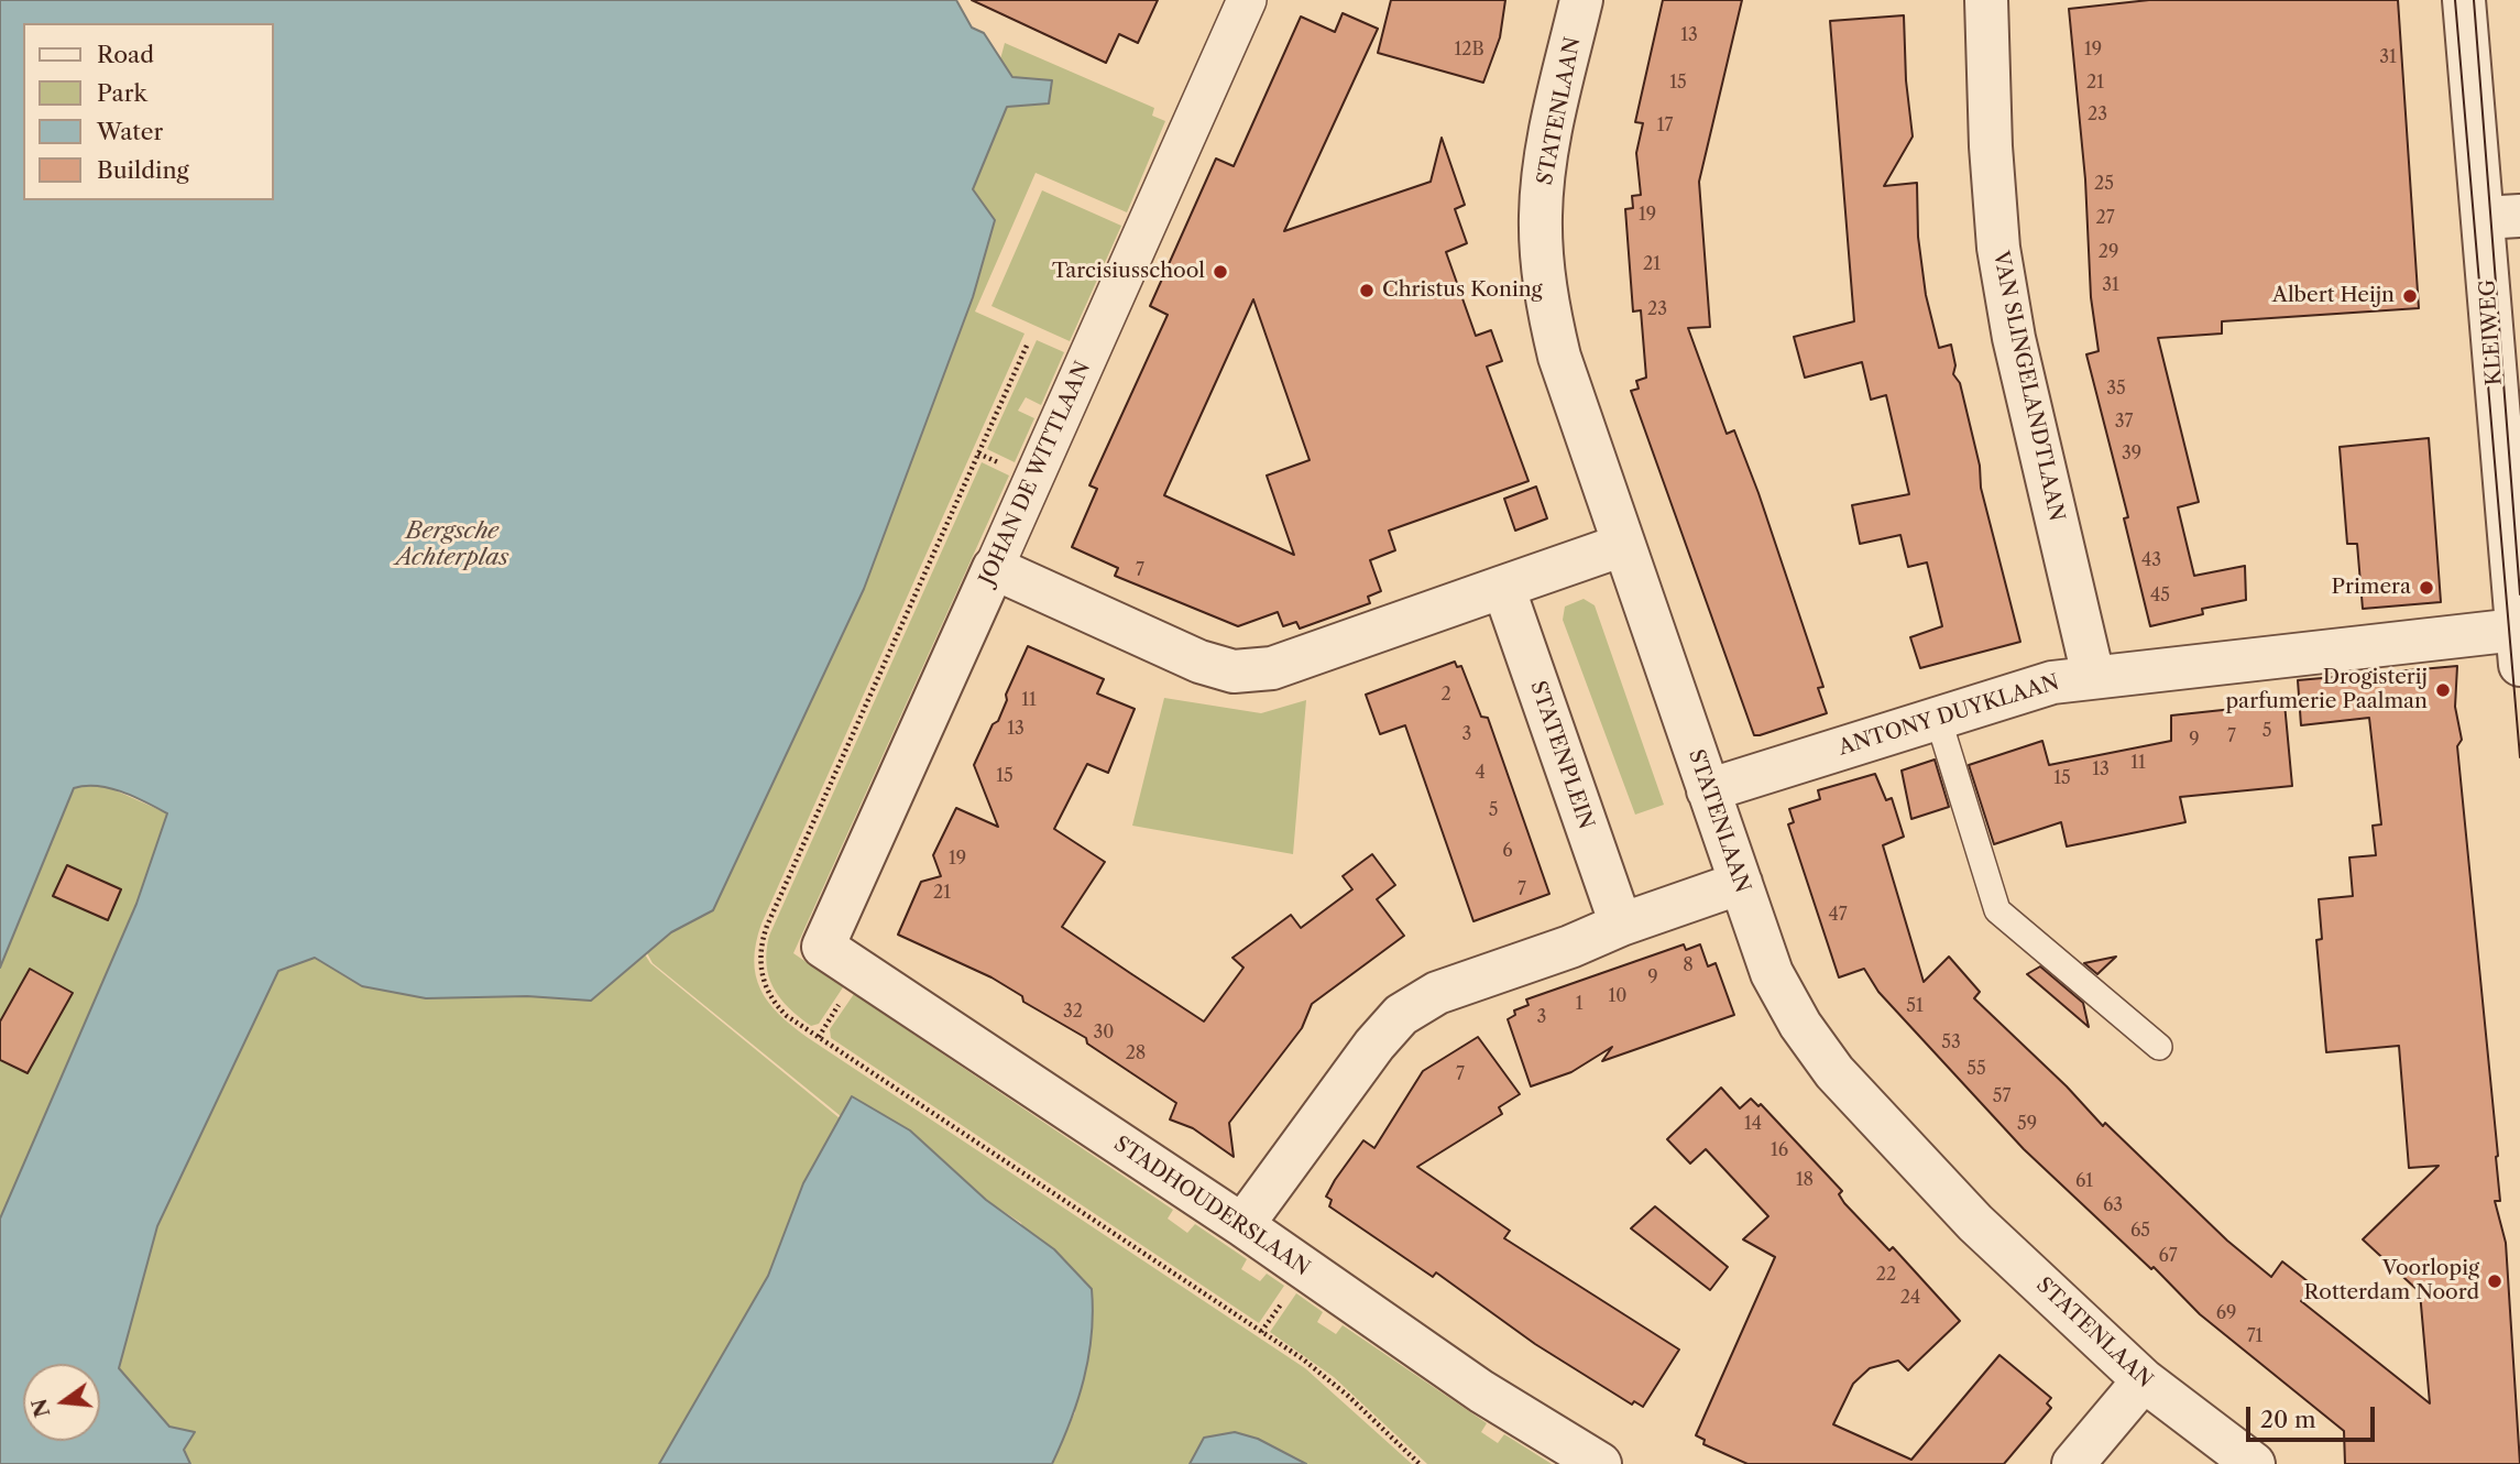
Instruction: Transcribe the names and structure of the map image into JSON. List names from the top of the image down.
{
  "streets": {
    "street": [
      "STATENLAAN",
      "KLEIWEG",
      "VAN SLINGELANDTLAAN",
      "JOHAN DE WITTLAAN",
      "ANTONY DUYKLAAN",
      "STATENPLEIN",
      "STADHOUDERSLAAN"
    ]
  },
  "crossings": [
    ["STATENLAAN", "ANTONY DUYKLAAN"],
    ["KLEIWEG", "ANTONY DUYKLAAN"],
    ["VAN SLINGELANDTLAAN", "ANTONY DUYKLAAN"],
    ["JOHAN DE WITTLAAN", "STADHOUDERSLAAN"]
  ],
  "water": ["Bergsche Achterplas"],
  "places": [
    "Tarcisiusschool",
    "Christus Koning",
    "Albert Heijn",
    "Primera",
    "Drogisterij parfumerie Paalman",
    "Voorlopig Rotterdam Noord"
  ],
  "house_numbers": [
    "13",
    "12B",
    "19",
    "31",
    "15",
    "21",
    "23",
    "17",
    "25",
    "19",
    "27",
    "29",
    "21",
    "31",
    "23",
    "35",
    "37",
    "39",
    "43",
    "7",
    "45",
    "2",
    "11",
    "13",
    "5",
    "3",
    "7",
    "9",
    "11",
    "13",
    "4",
    "15",
    "15",
    "5",
    "6",
    "19",
    "7",
    "21",
    "47",
    "8",
    "9",
    "10",
    "1",
    "51",
    "32",
    "3",
    "30",
    "53",
    "28",
    "55",
    "7",
    "57",
    "14",
    "59",
    "16",
    "18",
    "61",
    "63",
    "65",
    "67",
    "22",
    "24",
    "69",
    "71"
  ],
  "legend": [
    "Road",
    "Park",
    "Water",
    "Building"
  ],
  "scale_bar": "20 m",
  "north": "left"
}
